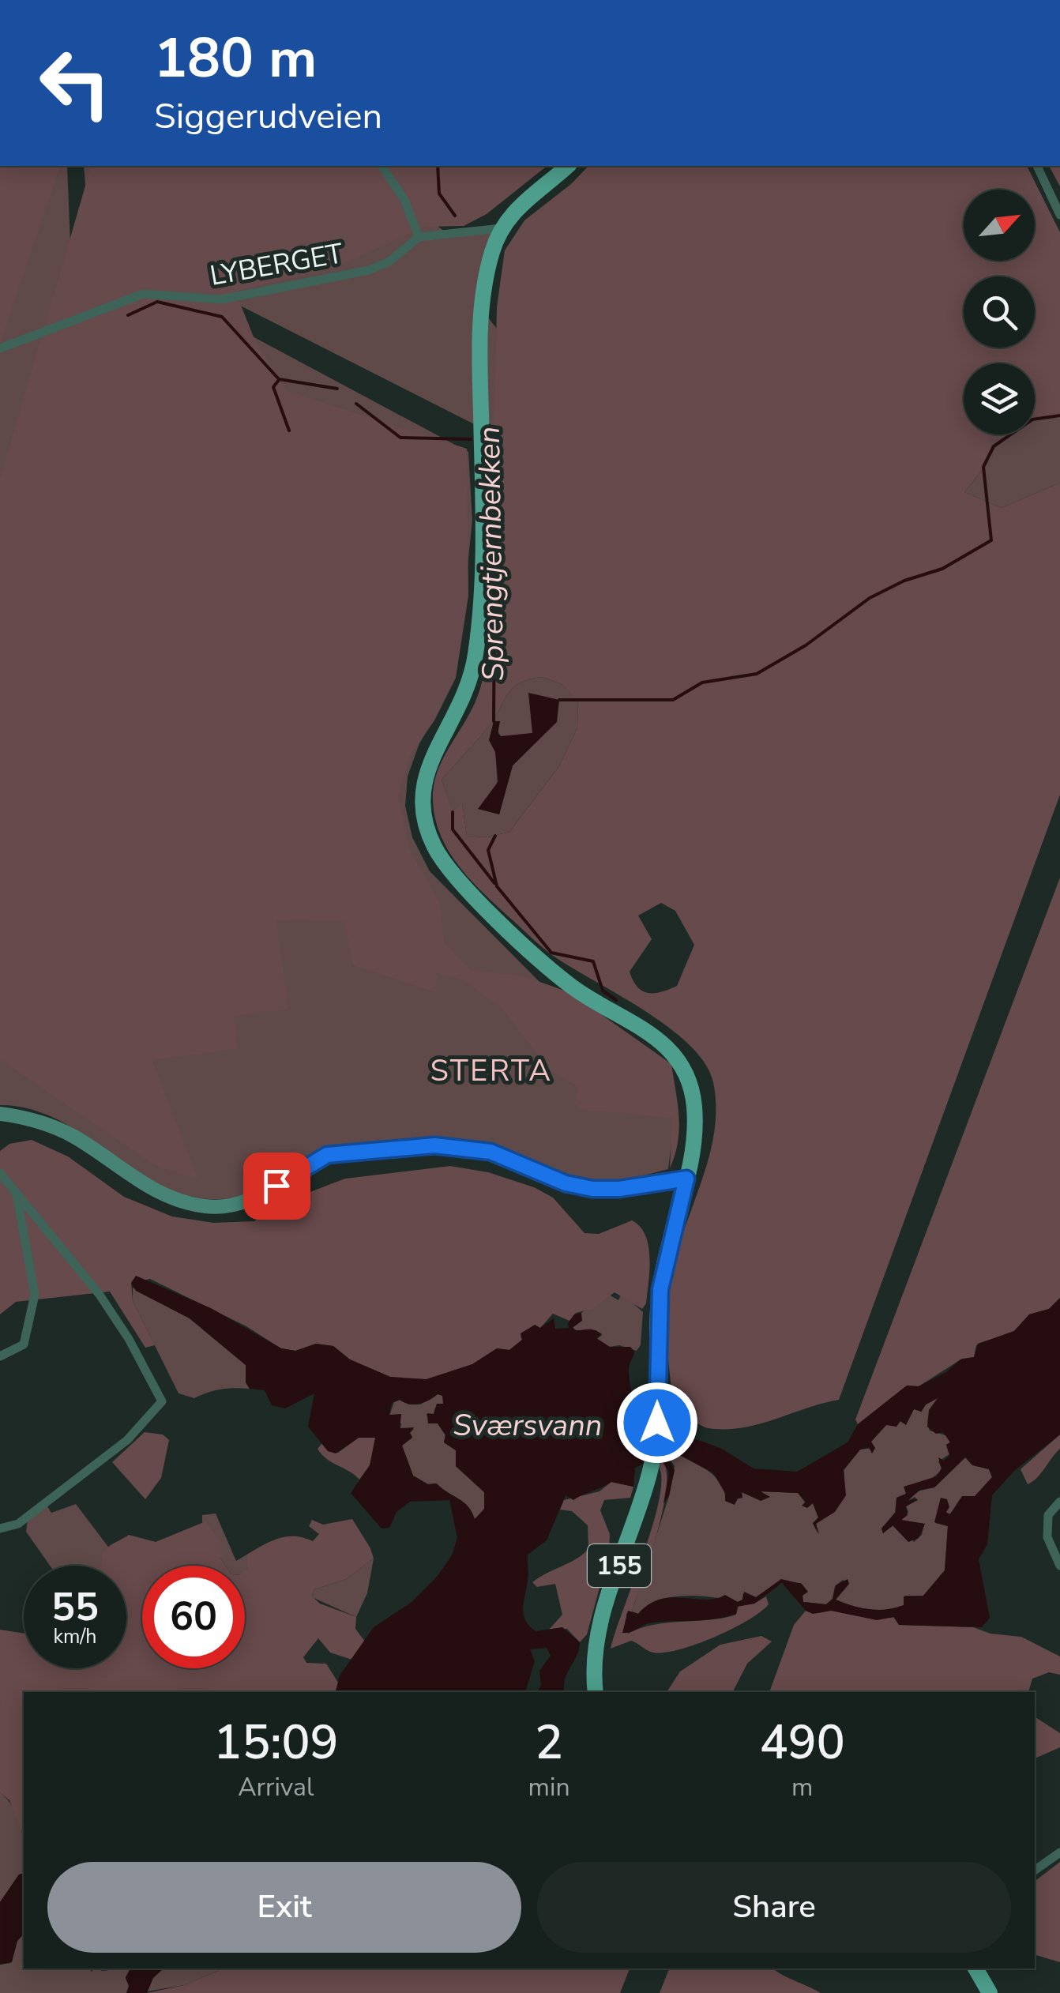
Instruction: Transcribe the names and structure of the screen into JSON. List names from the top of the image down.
{
  "streets": {
    "main road": ["155"],
    "street": ["LYBERGET"]
  },
  "districts": ["STERTA"],
  "water": ["Sprengtjernbekken", "Sværsvann"],
  "north": "top right",
  "page": {
    "turn": ["180 m", "Siggerudveien"],
    "speed": "55 km/h",
    "limit": "60",
    "eta": [
      "15:09",
      "Arrival",
      "2",
      "min",
      "490",
      "m"
    ],
    "buttons": ["Exit", "Share"]
  }
}
